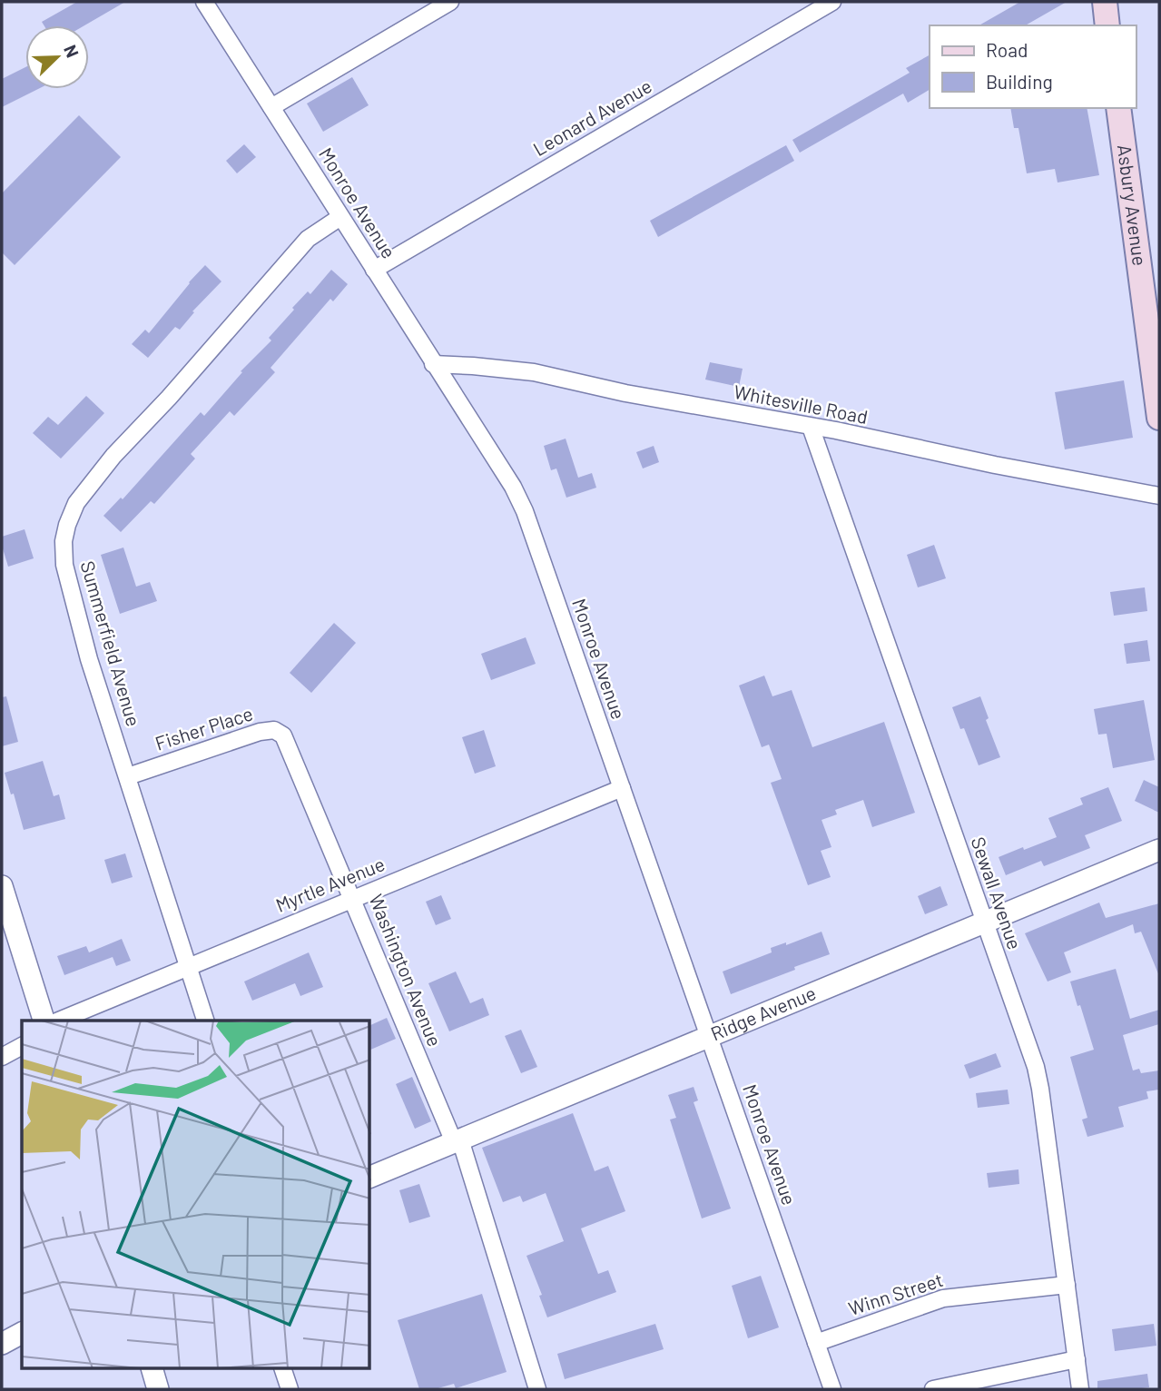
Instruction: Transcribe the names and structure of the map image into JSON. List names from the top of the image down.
{
  "streets": {
    "main road": ["Asbury Avenue"],
    "street": [
      "Leonard Avenue",
      "Monroe Avenue",
      "Whitesville Road",
      "Summerfield Avenue",
      "Fisher Place",
      "Myrtle Avenue",
      "Sewall Avenue",
      "Washington Avenue",
      "Ridge Avenue",
      "Winn Street"
    ]
  },
  "crossings": [
    ["Leonard Avenue", "Monroe Avenue"],
    ["Monroe Avenue", "Whitesville Road"],
    ["Monroe Avenue", "Summerfield Avenue"],
    ["Monroe Avenue", "Myrtle Avenue"],
    ["Monroe Avenue", "Ridge Avenue"],
    ["Monroe Avenue", "Winn Street"],
    ["Whitesville Road", "Sewall Avenue"],
    ["Summerfield Avenue", "Fisher Place"],
    ["Summerfield Avenue", "Myrtle Avenue"],
    ["Fisher Place", "Washington Avenue"],
    ["Myrtle Avenue", "Washington Avenue"],
    ["Sewall Avenue", "Ridge Avenue"],
    ["Sewall Avenue", "Winn Street"],
    ["Washington Avenue", "Ridge Avenue"]
  ],
  "legend": ["Road", "Building"],
  "north": "top right"
}
